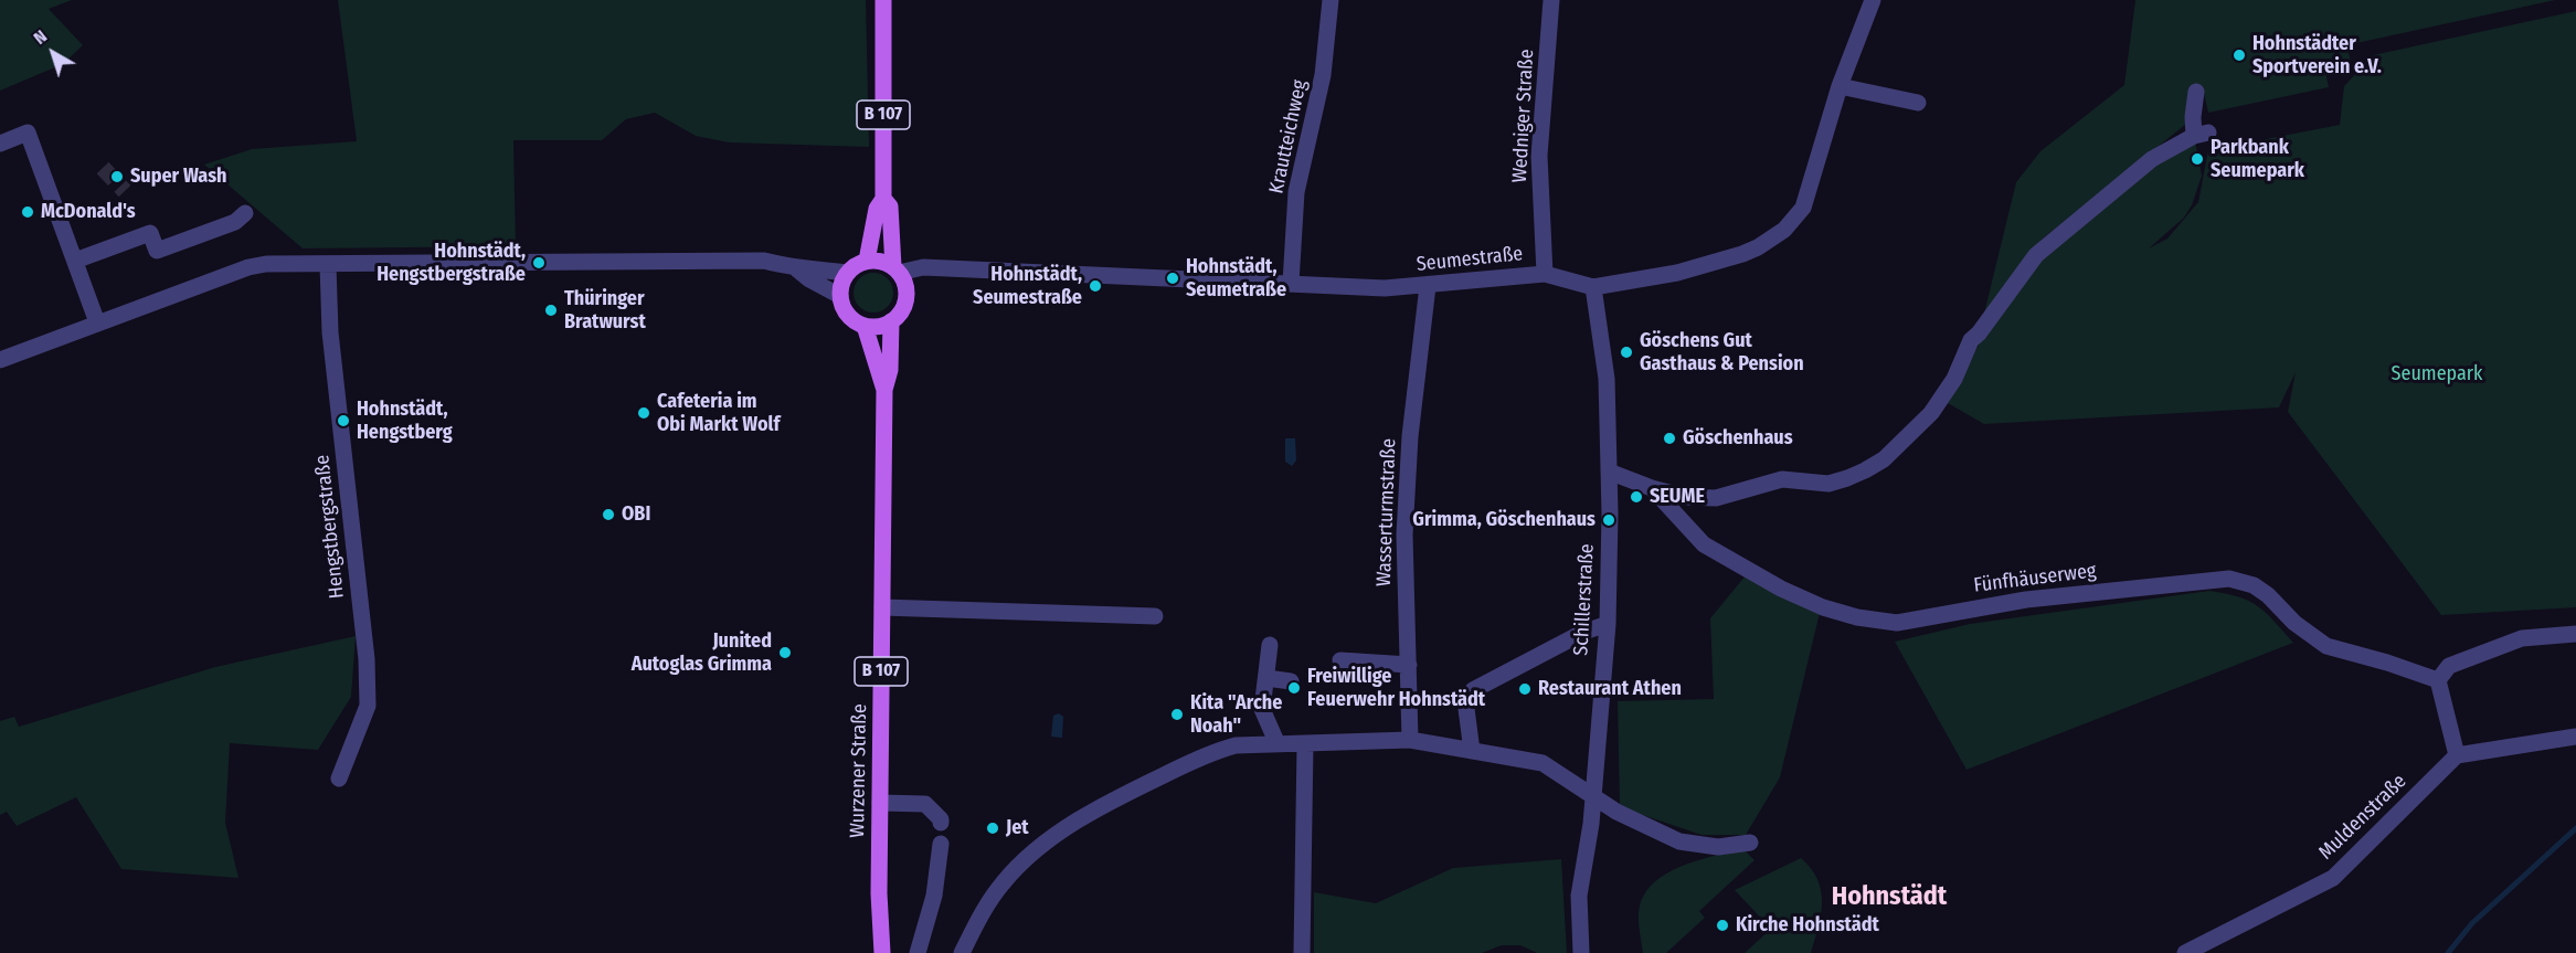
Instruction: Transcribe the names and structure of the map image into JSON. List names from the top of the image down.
{
  "streets": {
    "main road": ["B 107", "Wurzener Straße"],
    "street": [
      "Wedniger Straße",
      "Krautteichweg",
      "Seumestraße",
      "Wasserturmstraße",
      "Hengstbergstraße",
      "Fünfhäuserweg",
      "Schillerstraße",
      "Muldenstraße"
    ]
  },
  "crossings": [
    ["Wedniger Straße", "Seumestraße"],
    ["Krautteichweg", "Seumestraße"],
    ["Seumestraße", "Wasserturmstraße"],
    ["Seumestraße", "Schillerstraße"],
    ["Seumestraße", "Wurzener Straße"],
    ["Fünfhäuserweg", "Schillerstraße"]
  ],
  "districts": ["Hohnstädt"],
  "parks": ["Seumepark"],
  "places": [
    "Hohnstädter Sportverein e.V.",
    "Parkbank Seumepark",
    "Super Wash",
    "McDonald's",
    "Hohnstädt, Hengstbergstraße",
    "Hohnstädt, Seumetraße",
    "Hohnstädt, Seumestraße",
    "Thüringer Bratwurst",
    "Göschens Gut Gasthaus & Pension",
    "Cafeteria im Obi Markt Wolf",
    "Hohnstädt, Hengstberg",
    "Göschenhaus",
    "SEUME",
    "OBI",
    "Grimma, Göschenhaus",
    "Junited Autoglas Grimma",
    "Freiwillige Feuerwehr Hohnstädt",
    "Restaurant Athen",
    "Kita \"Arche Noah\"",
    "Jet",
    "Kirche Hohnstädt"
  ],
  "north": "top left"
}
